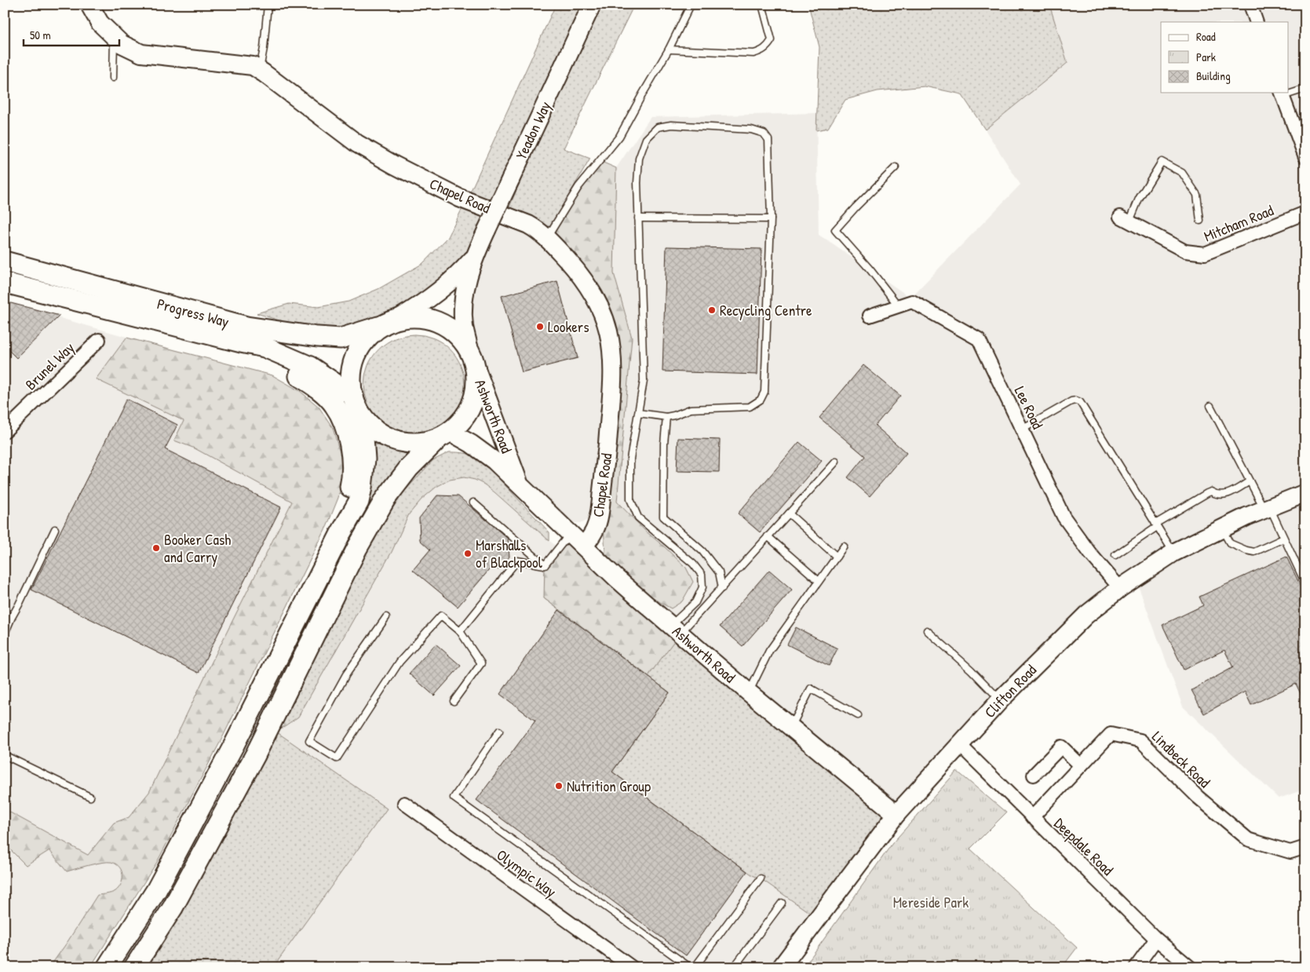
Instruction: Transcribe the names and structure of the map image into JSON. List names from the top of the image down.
{
  "streets": {
    "main road": ["Progress Way"],
    "street": [
      "Yeadon Way",
      "Chapel Road",
      "Mitcham Road",
      "Brunel Way",
      "Lee Road",
      "Ashworth Road",
      "Clifton Road",
      "Lindbeck Road",
      "Deepdale Road",
      "Olympic Way"
    ]
  },
  "crossings": [
    ["Yeadon Way", "Progress Way"],
    ["Yeadon Way", "Ashworth Road"],
    ["Chapel Road", "Ashworth Road"],
    ["Progress Way", "Ashworth Road"],
    ["Lee Road", "Clifton Road"],
    ["Ashworth Road", "Clifton Road"],
    ["Clifton Road", "Deepdale Road"],
    ["Lindbeck Road", "Deepdale Road"]
  ],
  "parks": ["Mereside Park"],
  "places": [
    "Recycling Centre",
    "Lookers",
    "Booker Cash and Carry",
    "Marshalls of Blackpool",
    "Nutrition Group"
  ],
  "legend": ["Road", "Park", "Building"],
  "scale_bar": "50 m"
}
